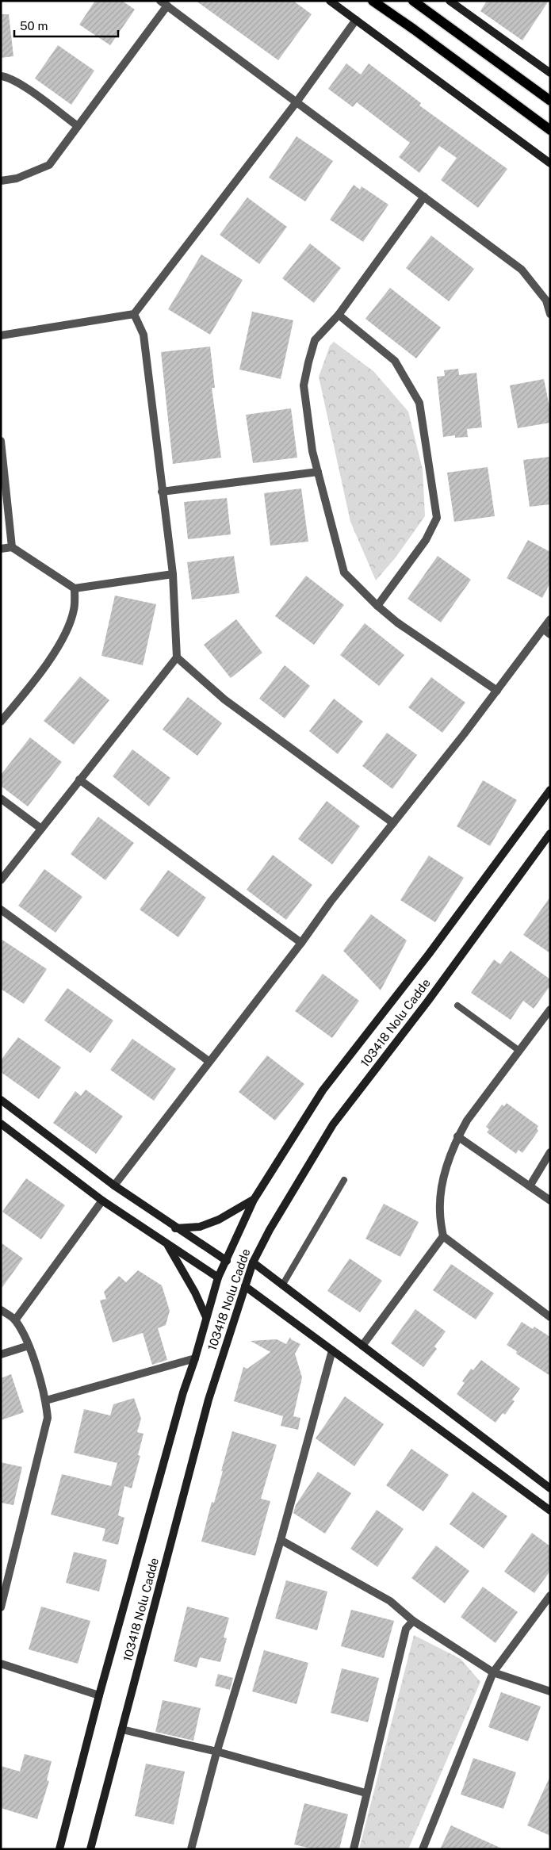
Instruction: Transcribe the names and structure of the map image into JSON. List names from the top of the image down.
{
  "streets": {
    "main road": ["103418 Nolu Cadde"]
  },
  "scale_bar": "50 m"
}
